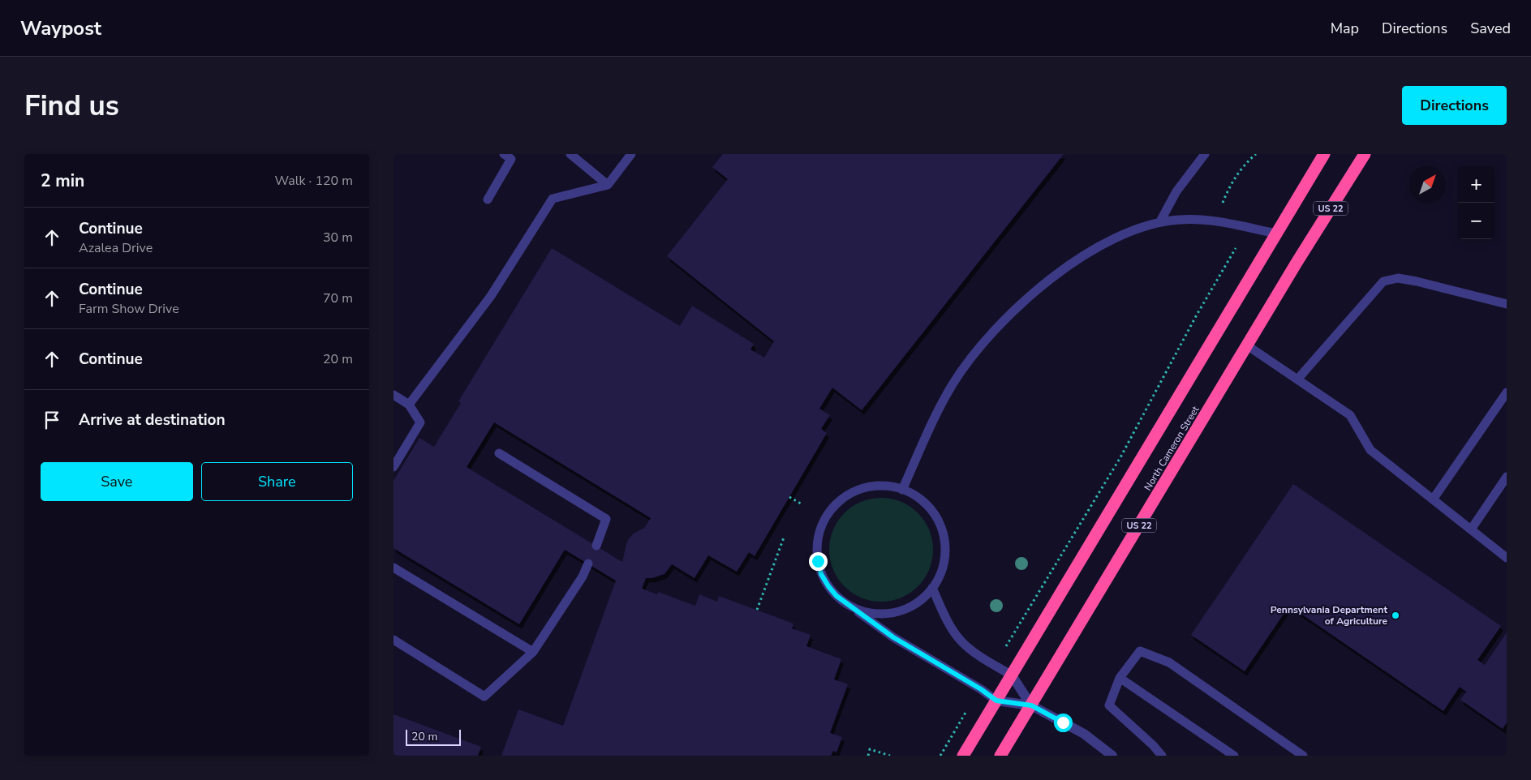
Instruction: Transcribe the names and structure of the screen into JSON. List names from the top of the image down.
{
  "streets": {
    "highway": ["US 22", "North Cameron Street"]
  },
  "places": ["Pennsylvania Department of Agriculture"],
  "scale_bar": "20 m",
  "north": "top right",
  "page": {
    "header": "Waypost",
    "nav": ["Map", "Directions", "Saved"],
    "buttons": [
      "Directions",
      ["Save", "Share"]
    ],
    "title": "Find us",
    "heading": ["2 min", "Walk · 120 m"],
    "map_buttons": ["+", "−"],
    "list": [
      ["Continue", "Azalea Drive", "30 m"],
      ["Continue", "Farm Show Drive", "70 m"],
      ["Continue", "20 m"],
      "Arrive at destination"
    ],
    "scale": "20 m"
  }
}
